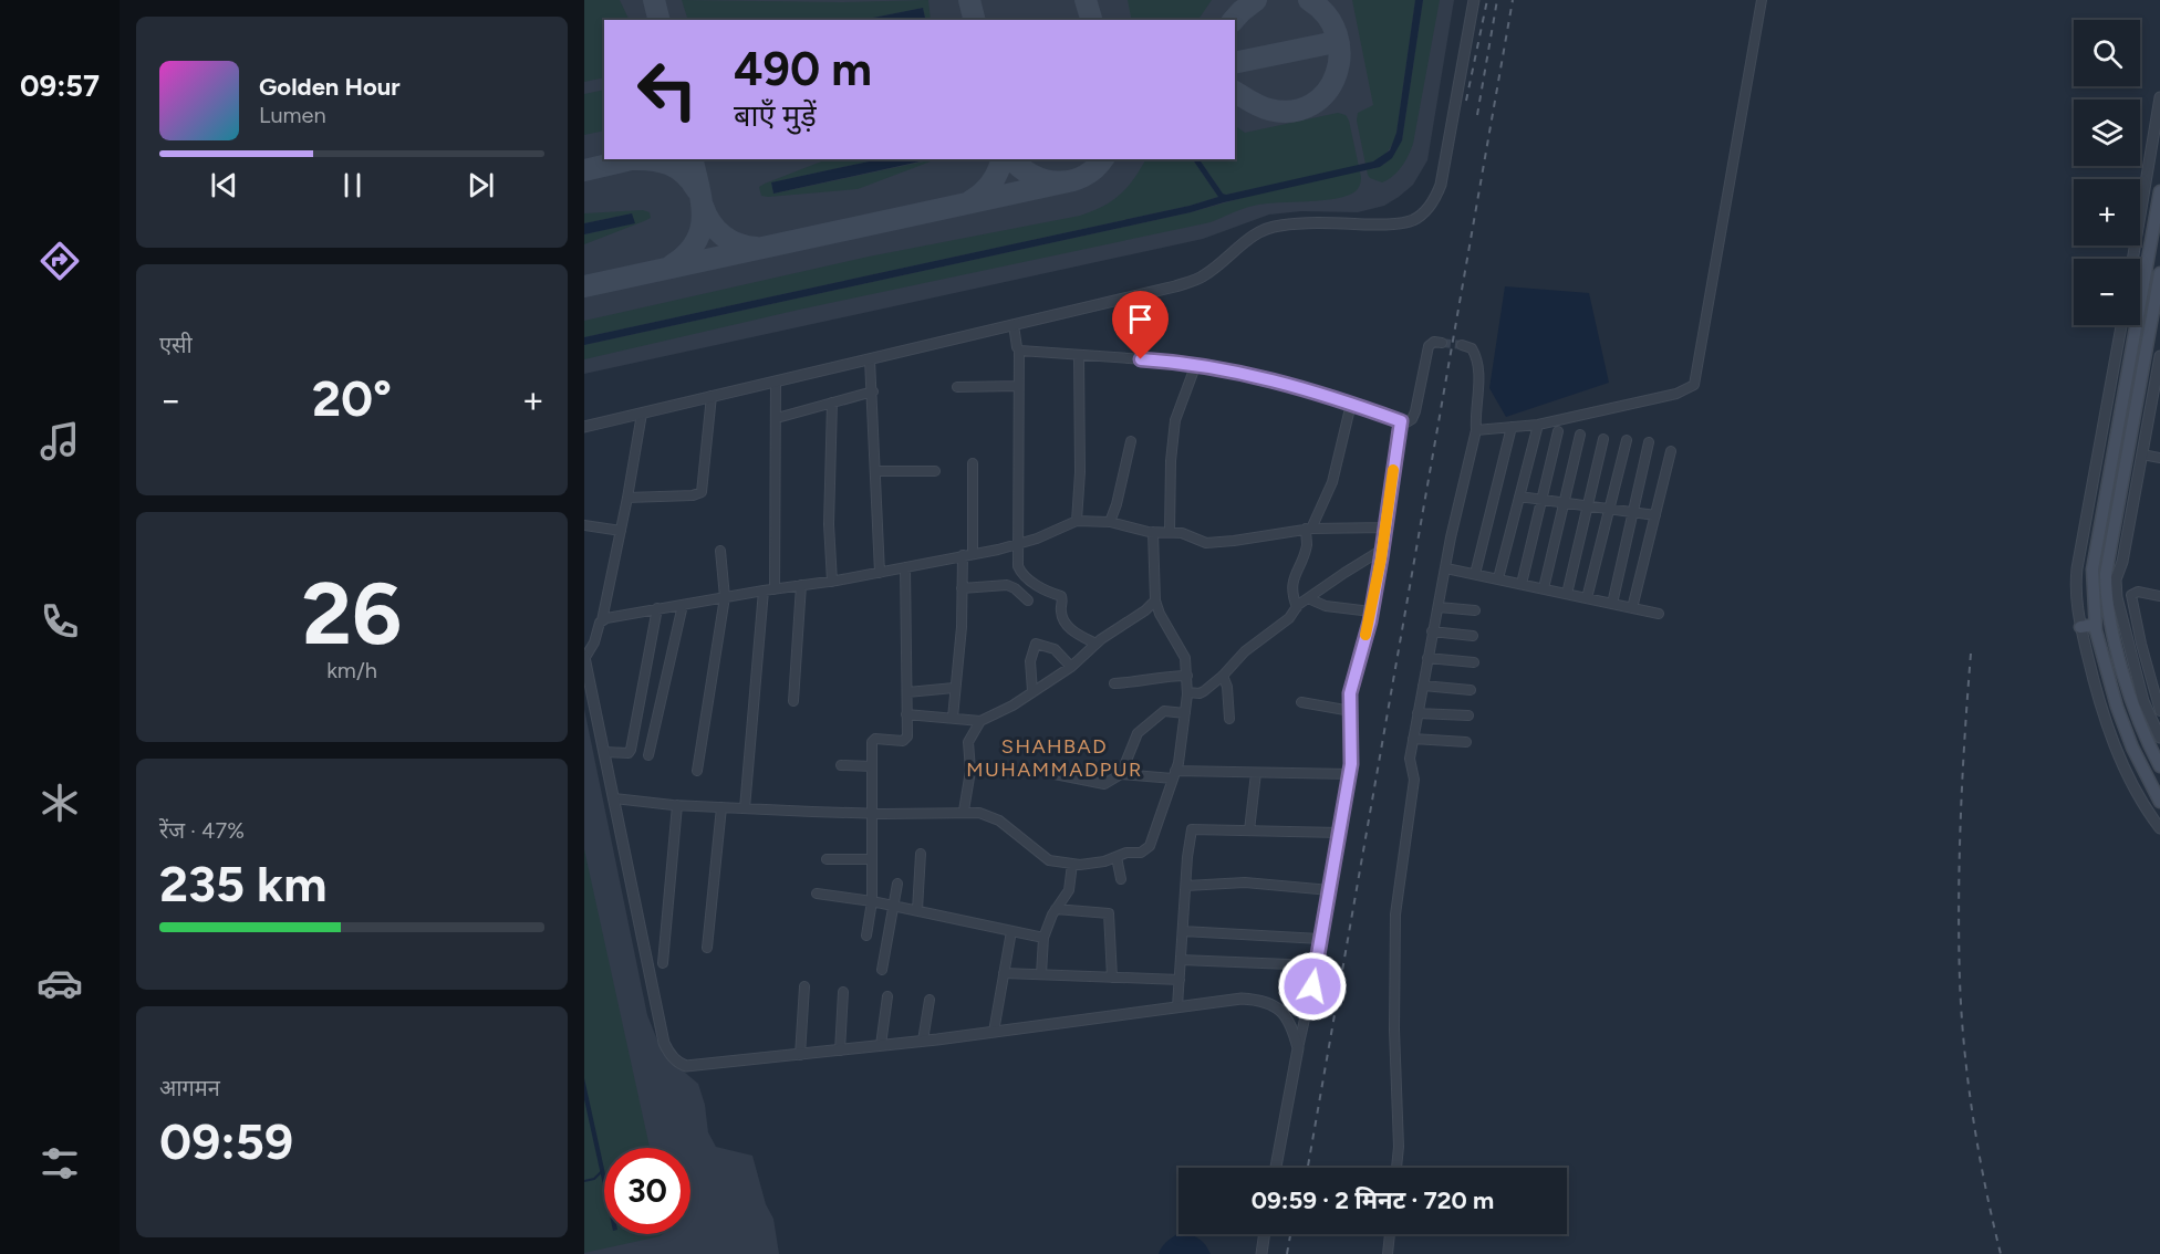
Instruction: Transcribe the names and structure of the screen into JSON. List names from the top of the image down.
{
  "districts": ["SHAHBAD MUHAMMADPUR"],
  "page": {
    "tabs": "09:57",
    "map_buttons": ["+", "−"],
    "turn": ["490 m", "बाएँ मुड़ें"],
    "song": ["Golden Hour", "Lumen"],
    "tile": [
      "एसी",
      ["26", "km/h"],
      ["रेंज · 47%", "235 km"],
      ["आगमन", "09:59"]
    ],
    "heat": ["−", "20°", "+"],
    "limit": "30",
    "trip": "09:59 · 2 मिनट · 720 m"
  }
}
